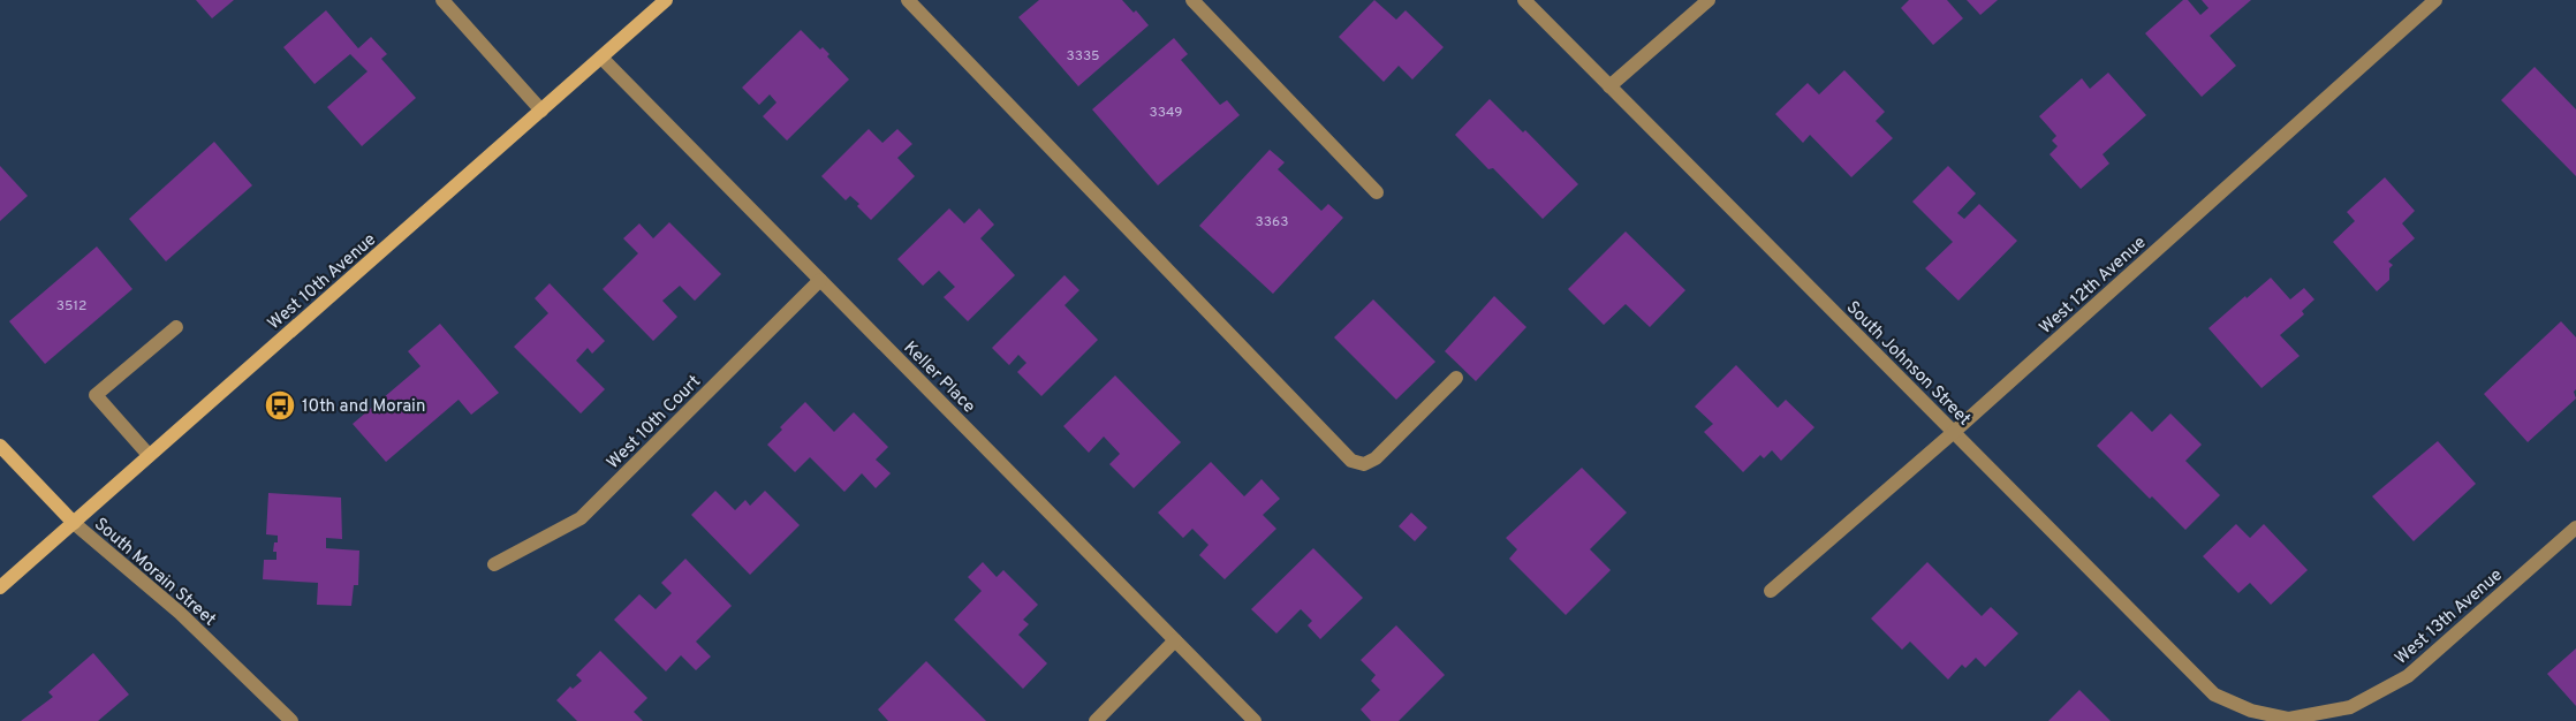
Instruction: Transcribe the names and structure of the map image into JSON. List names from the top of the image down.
{
  "streets": {
    "main road": ["West 10th Avenue", "South Morain Street"],
    "street": [
      "West 12th Avenue",
      "South Johnson Street",
      "Keller Place",
      "West 10th Court",
      "West 13th Avenue"
    ]
  },
  "crossings": [
    ["West 10th Avenue", "Keller Place"],
    ["West 10th Avenue", "South Morain Street"],
    ["West 12th Avenue", "South Johnson Street"],
    ["South Johnson Street", "West 13th Avenue"],
    ["Keller Place", "West 10th Court"]
  ],
  "places": {
    "bus stop": ["10th and Morain"]
  },
  "house_numbers": [
    "3335",
    "3349",
    "3363",
    "3512"
  ]
}
